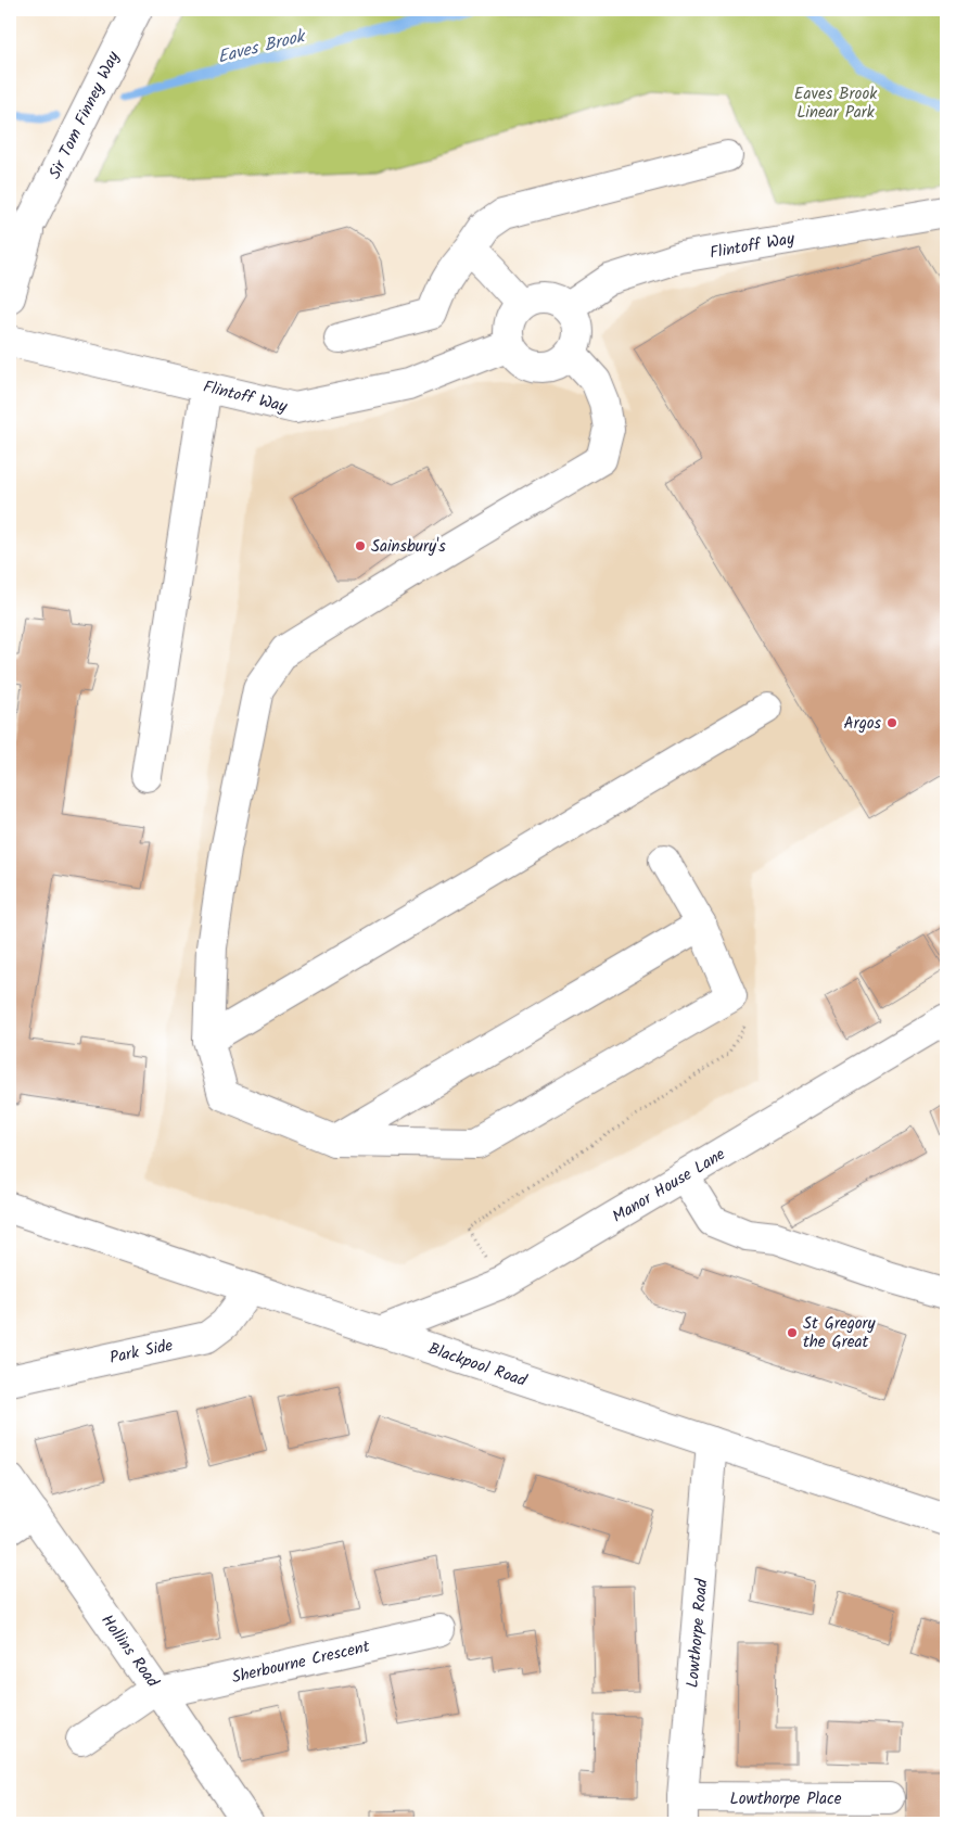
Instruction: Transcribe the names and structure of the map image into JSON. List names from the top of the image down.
{
  "streets": {
    "main road": [
      "Sir Tom Finney Way",
      "Flintoff Way",
      "Manor House Lane",
      "Park Side",
      "Blackpool Road",
      "Lowthorpe Road",
      "Hollins Road",
      "Sherbourne Crescent",
      "Lowthorpe Place"
    ]
  },
  "crossings": [
    ["Manor House Lane", "Blackpool Road"],
    ["Park Side", "Blackpool Road"],
    ["Blackpool Road", "Lowthorpe Road"],
    ["Lowthorpe Road", "Lowthorpe Place"],
    ["Hollins Road", "Sherbourne Crescent"]
  ],
  "water": ["Eaves Brook"],
  "parks": ["Eaves Brook Linear Park"],
  "places": ["Sainsbury's", "Argos", "St Gregory the Great"]
}
